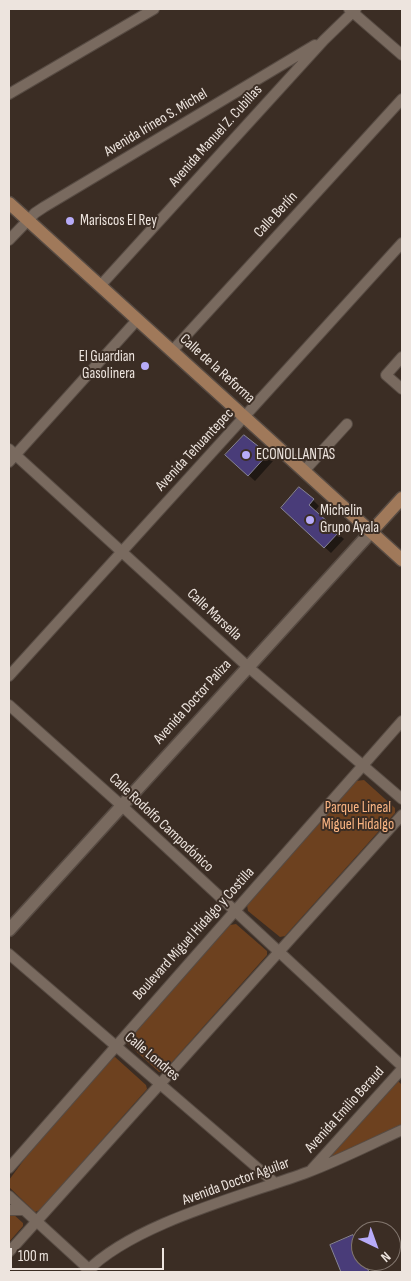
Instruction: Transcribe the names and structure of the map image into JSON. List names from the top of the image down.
{
  "streets": {
    "main road": ["Calle de la Reforma", "Avenida Doctor Paliza"],
    "street": [
      "Avenida Irineo S. Michel",
      "Avenida Manuel Z. Cubillas",
      "Calle Berlín",
      "Avenida Tehuantepec",
      "Calle Marsella",
      "Calle Rodolfo Campodónico",
      "Boulevard Miguel Hidalgo y Costilla",
      "Calle Londres",
      "Avenida Emilio Beraud",
      "Avenida Doctor Aguilar"
    ]
  },
  "crossings": [
    ["Avenida Irineo S. Michel", "Avenida Manuel Z. Cubillas"],
    ["Avenida Irineo S. Michel", "Calle de la Reforma"],
    ["Avenida Manuel Z. Cubillas", "Calle de la Reforma"],
    ["Calle Berlín", "Calle de la Reforma"],
    ["Calle de la Reforma", "Avenida Tehuantepec"],
    ["Calle de la Reforma", "Avenida Doctor Paliza"],
    ["Avenida Tehuantepec", "Calle Marsella"],
    ["Calle Marsella", "Avenida Doctor Paliza"],
    ["Calle Marsella", "Boulevard Miguel Hidalgo y Costilla"],
    ["Avenida Doctor Paliza", "Calle Rodolfo Campodónico"],
    ["Calle Rodolfo Campodónico", "Boulevard Miguel Hidalgo y Costilla"],
    ["Calle Rodolfo Campodónico", "Avenida Emilio Beraud"],
    ["Boulevard Miguel Hidalgo y Costilla", "Calle Londres"],
    ["Calle Londres", "Avenida Doctor Aguilar"],
    ["Avenida Emilio Beraud", "Avenida Doctor Aguilar"]
  ],
  "parks": ["Parque Lineal Miguel Hidalgo"],
  "places": [
    "Mariscos El Rey",
    "El Guardian Gasolinera",
    "ECONOLLANTAS",
    "Michelin Grupo Ayala"
  ],
  "scale_bar": "100 m",
  "north": "bottom right"
}
